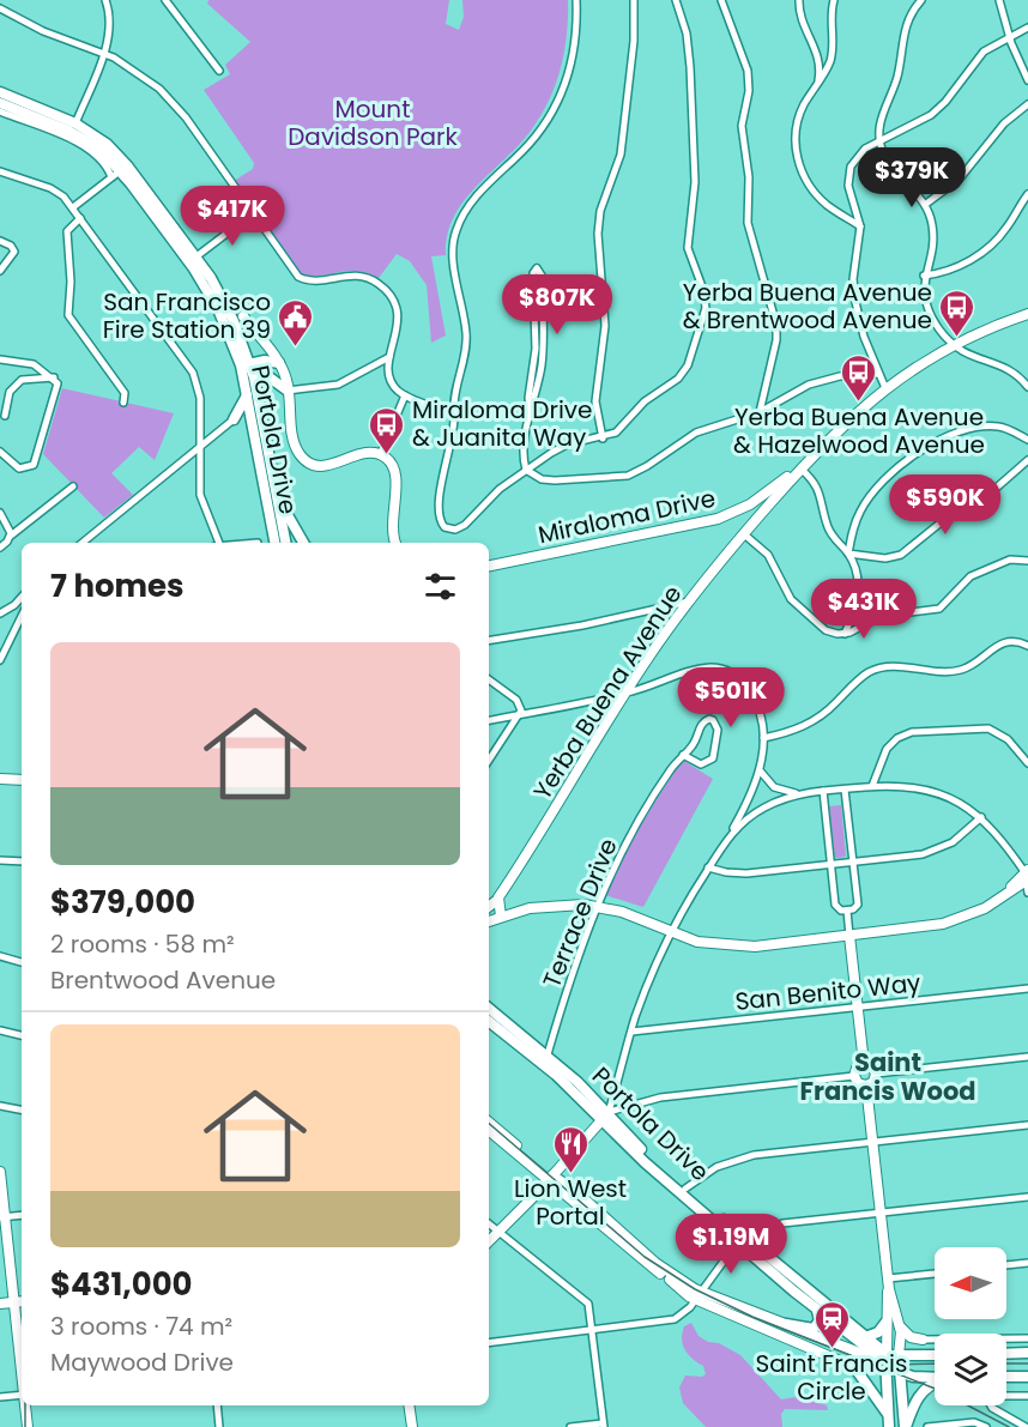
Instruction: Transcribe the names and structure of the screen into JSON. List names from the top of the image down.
{
  "streets": {
    "main road": ["Portola Drive"],
    "street": [
      "Miraloma Drive",
      "Yerba Buena Avenue",
      "Terrace Drive",
      "San Benito Way"
    ]
  },
  "crossings": [
    ["Portola Drive", "Terrace Drive"],
    ["Miraloma Drive", "Yerba Buena Avenue"]
  ],
  "districts": ["Saint Francis Wood"],
  "parks": ["Mount Davidson Park"],
  "places": {
    "bus stop": ["Yerba Buena Avenue & Brentwood Avenue", "Yerba Buena Avenue & Hazelwood Avenue", "Miraloma Drive & Juanita Way"],
    "public building": ["San Francisco Fire Station 39"],
    "restaurant": ["Lion West Portal"],
    "station": ["Saint Francis Circle"]
  },
  "north": "left",
  "page": {
    "price": [
      "$379K",
      "$417K",
      "$807K",
      "$590K",
      "$431K",
      "$501K",
      "$1.19M"
    ],
    "heading": "7 homes",
    "list": [
      {
        "name": "$379,000",
        "note": "2 rooms · 58 m² · Brentwood Avenue"
      },
      {
        "name": "$431,000",
        "note": "3 rooms · 74 m² · Maywood Drive"
      }
    ]
  }
}
